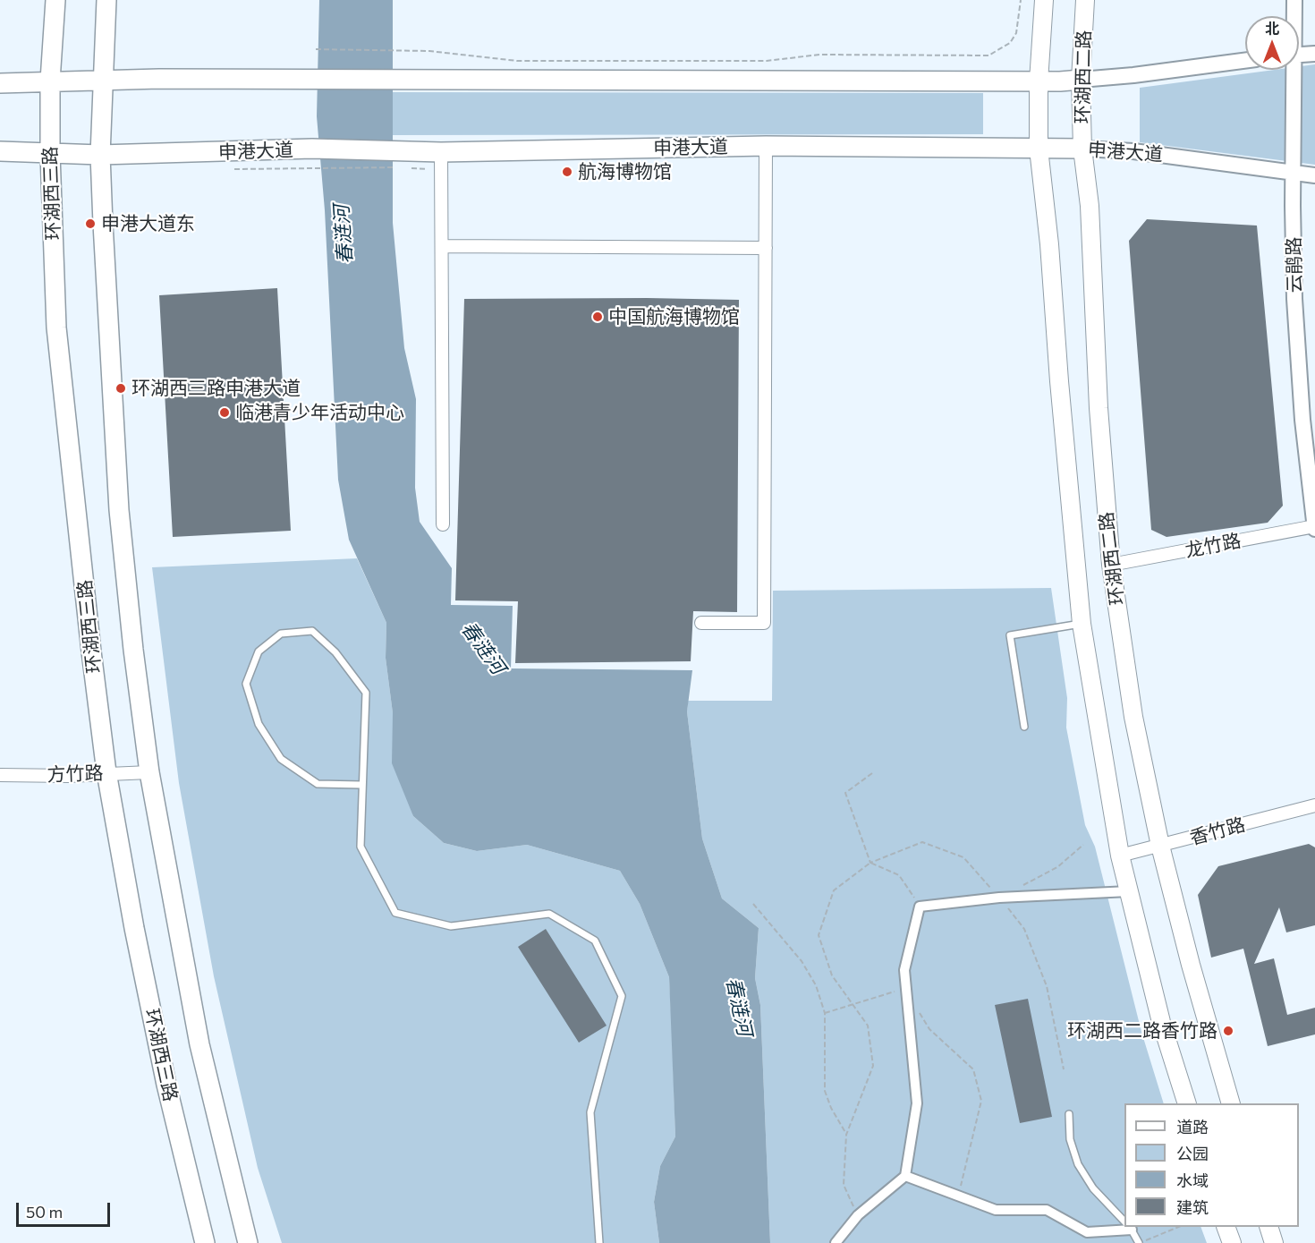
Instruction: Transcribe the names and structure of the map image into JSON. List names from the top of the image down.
{
  "streets": {
    "main road": ["环湖西二路", "申港大道", "环湖西三路"],
    "street": [
      "云鹃路",
      "龙竹路",
      "方竹路",
      "香竹路"
    ]
  },
  "crossings": [
    ["环湖西二路", "申港大道"],
    ["环湖西二路", "龙竹路"],
    ["环湖西二路", "香竹路"],
    ["申港大道", "环湖西三路"],
    ["申港大道", "云鹃路"],
    ["环湖西三路", "方竹路"],
    ["云鹃路", "龙竹路"]
  ],
  "water": ["春涟河"],
  "places": [
    "航海博物馆",
    "申港大道东",
    "中国航海博物馆",
    "环湖西三路申港大道",
    "临港青少年活动中心",
    "环湖西二路香竹路"
  ],
  "legend": [
    "道路",
    "公园",
    "水域",
    "建筑"
  ],
  "scale_bar": "50 m",
  "north": "top"
}
